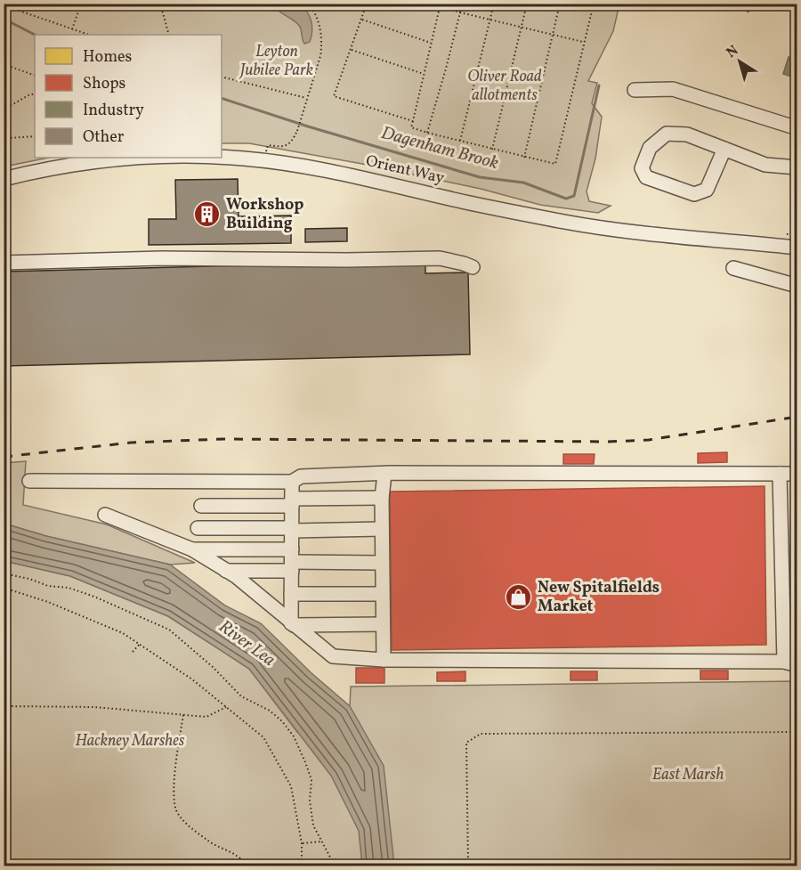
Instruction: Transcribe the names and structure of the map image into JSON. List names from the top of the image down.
{
  "streets": {
    "street": ["Orient Way"]
  },
  "water": ["Dagenham Brook", "River Lea"],
  "parks": [
    "Leyton Jubilee Park",
    "Oliver Road allotments",
    "Hackney Marshes",
    "East Marsh"
  ],
  "places": {
    "building": ["Workshop Building"],
    "shop": ["New Spitalfields Market"]
  },
  "legend": [
    "Homes",
    "Shops",
    "Industry",
    "Other"
  ],
  "north": "top left"
}
